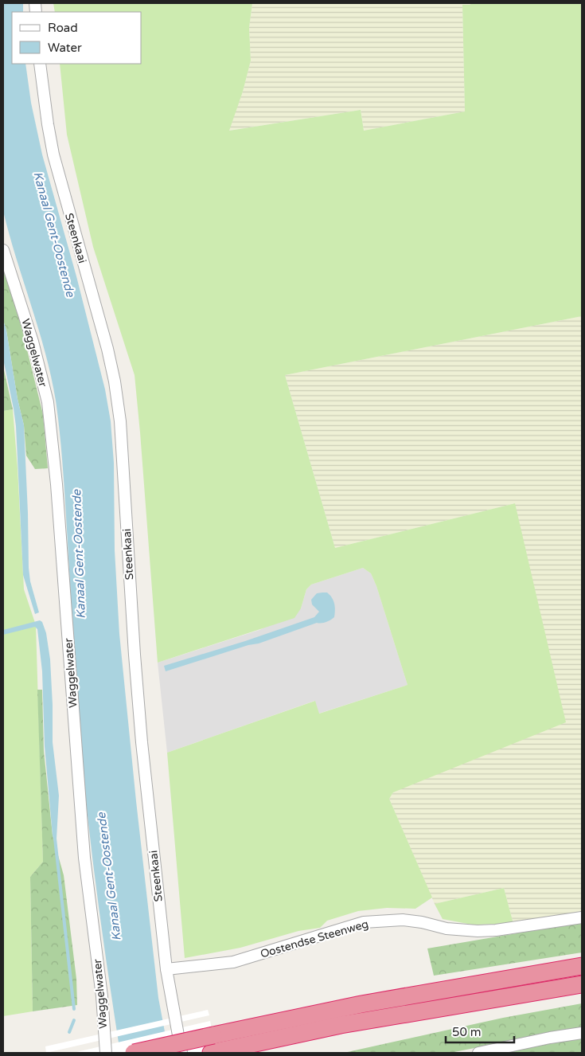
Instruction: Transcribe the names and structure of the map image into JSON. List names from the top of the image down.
{
  "streets": {
    "street": ["Steenkaai", "Waggelwater", "Oostendse Steenweg"]
  },
  "crossings": [
    ["Steenkaai", "Oostendse Steenweg"]
  ],
  "water": ["Kanaal Gent-Oostende"],
  "legend": ["Road", "Water"],
  "scale_bar": "50 m"
}
